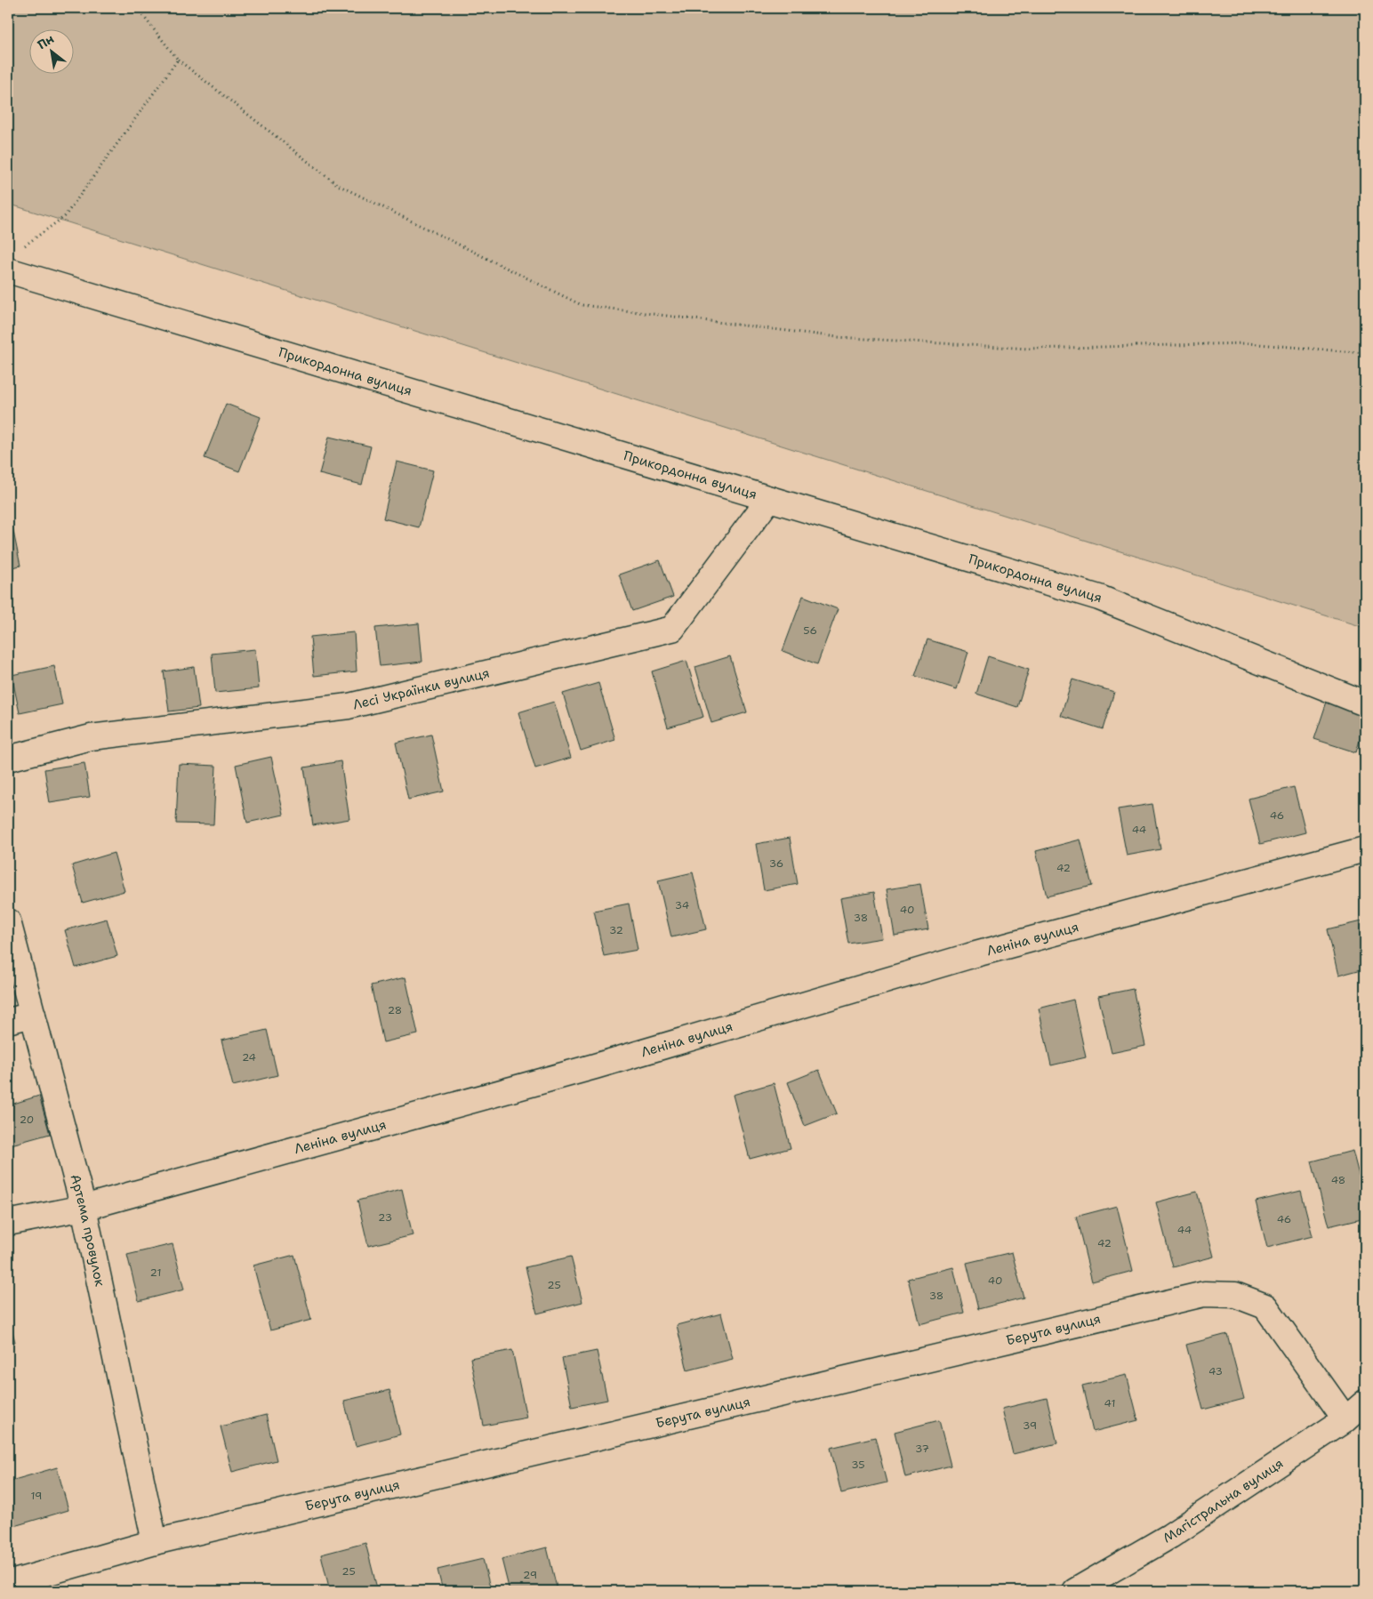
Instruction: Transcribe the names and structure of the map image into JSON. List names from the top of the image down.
{
  "streets": {
    "street": [
      "Прикордонна вулиця",
      "Лесі Українки вулиця",
      "Леніна вулиця",
      "Артема провулок",
      "Берута вулиця",
      "Магістральна вулиця"
    ]
  },
  "crossings": [
    ["Прикордонна вулиця", "Лесі Українки вулиця"],
    ["Леніна вулиця", "Артема провулок"],
    ["Артема провулок", "Берута вулиця"],
    ["Берута вулиця", "Магістральна вулиця"]
  ],
  "house_numbers": [
    "56",
    "46",
    "44",
    "36",
    "42",
    "34",
    "40",
    "38",
    "32",
    "28",
    "24",
    "20",
    "48",
    "23",
    "46",
    "44",
    "42",
    "21",
    "40",
    "25",
    "38",
    "43",
    "41",
    "39",
    "37",
    "35",
    "19",
    "25",
    "29"
  ],
  "north": "top left"
}
